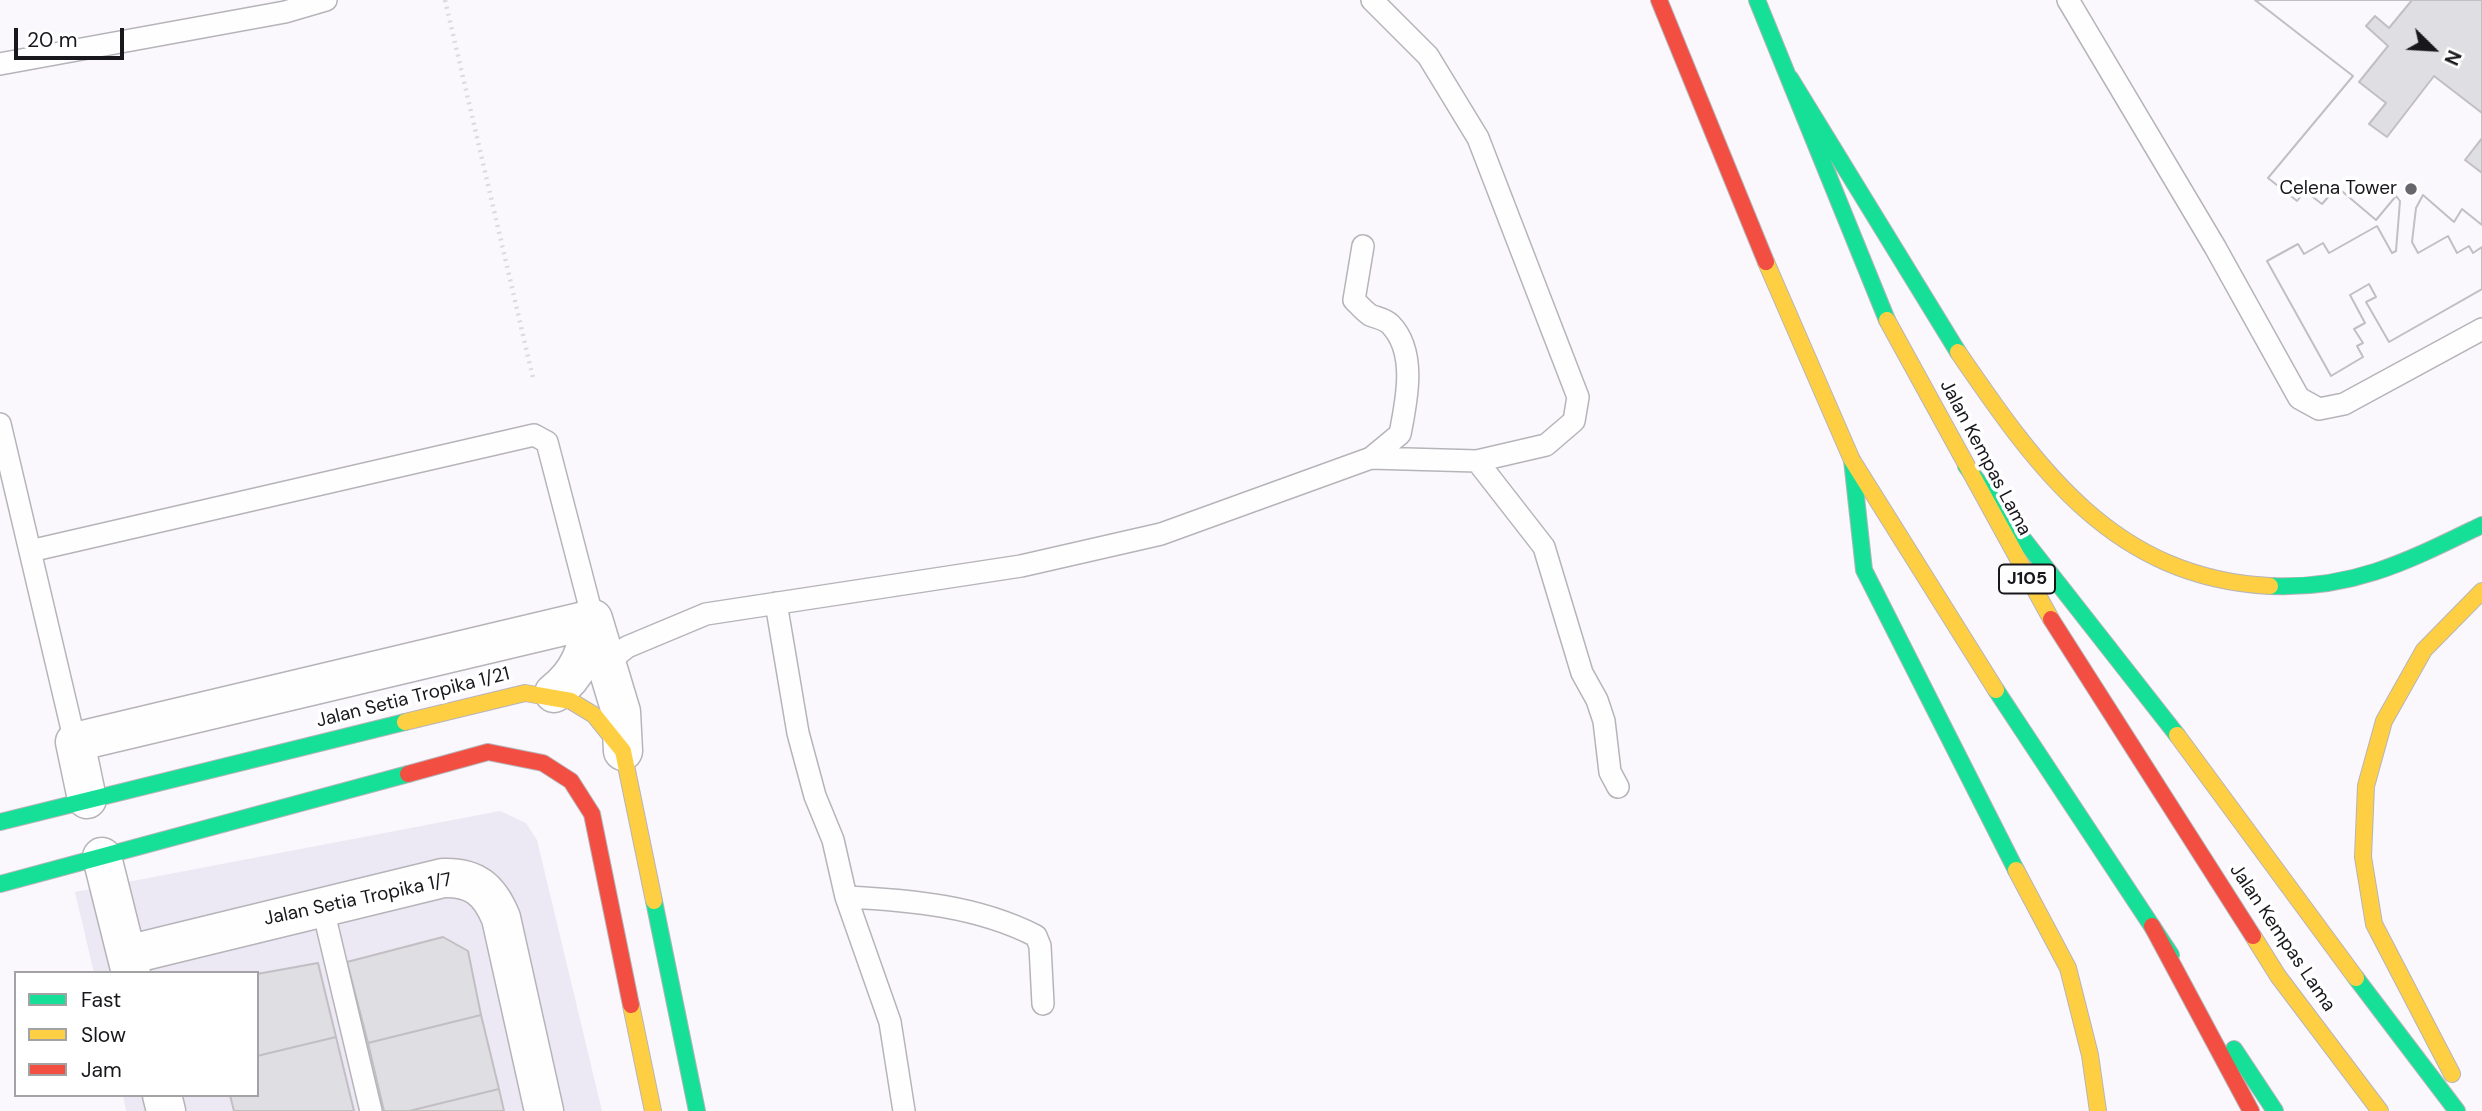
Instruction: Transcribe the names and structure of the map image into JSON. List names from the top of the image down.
{
  "streets": {
    "main road": ["Jalan Kempas Lama", "J105", "Jalan Setia Tropika 1/21"],
    "street": ["Jalan Setia Tropika 1/7"]
  },
  "places": ["Celena Tower"],
  "legend": ["Fast", "Slow", "Jam"],
  "scale_bar": "20 m",
  "north": "bottom right"
}
